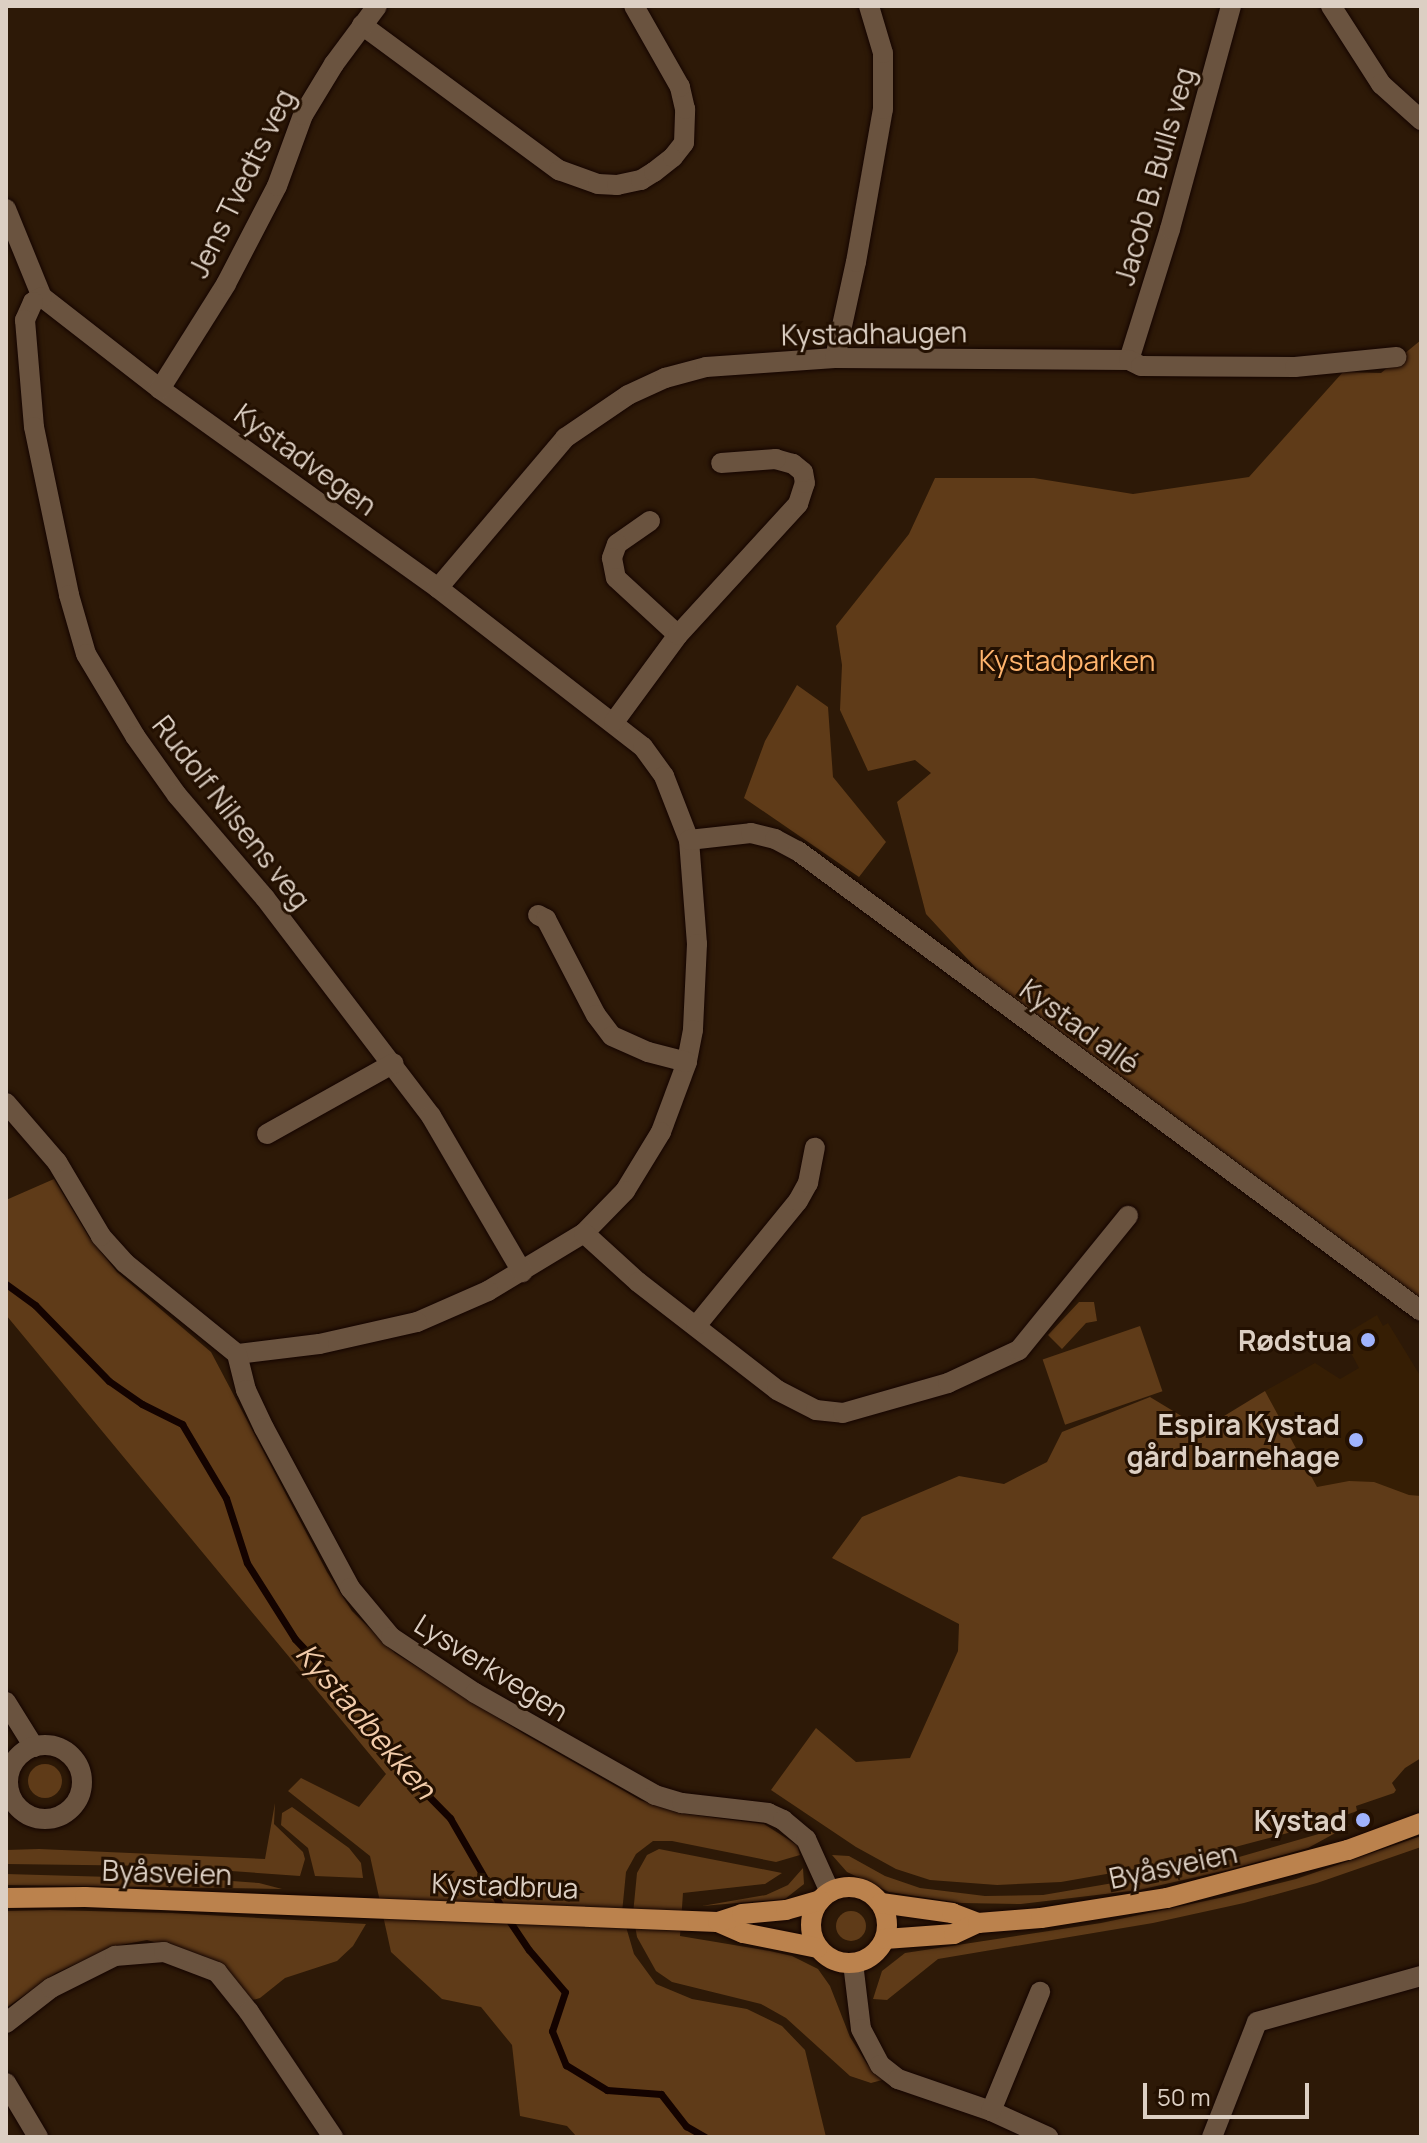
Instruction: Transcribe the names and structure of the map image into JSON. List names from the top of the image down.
{
  "streets": {
    "main road": ["Byåsveien", "Kystadbrua"],
    "street": [
      "Jacob B. Bulls veg",
      "Jens Tvedts veg",
      "Kystadhaugen",
      "Kystadvegen",
      "Rudolf Nilsens veg",
      "Kystad allé",
      "Lysverkvegen"
    ]
  },
  "crossings": [
    ["Jacob B. Bulls veg", "Kystadhaugen"],
    ["Jens Tvedts veg", "Kystadvegen"],
    ["Kystadhaugen", "Kystadvegen"],
    ["Kystadvegen", "Rudolf Nilsens veg"],
    ["Kystadvegen", "Kystad allé"],
    ["Kystadvegen", "Lysverkvegen"],
    ["Lysverkvegen", "Byåsveien"],
    ["Byåsveien", "Kystadbrua"]
  ],
  "water": ["Kystadbekken"],
  "parks": ["Kystadparken"],
  "places": ["Rødstua", "Espira Kystad gård barnehage", "Kystad"],
  "scale_bar": "50 m"
}
